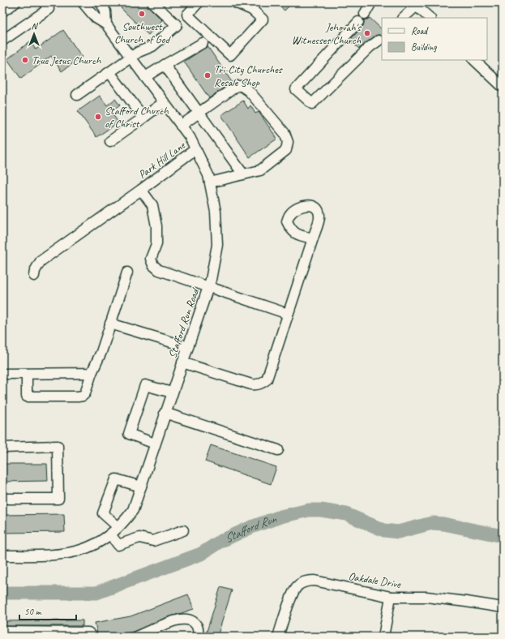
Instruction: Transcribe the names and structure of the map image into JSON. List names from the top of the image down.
{
  "streets": {
    "street": ["Park Hill Lane", "Stafford Run Road", "Oakdale Drive"]
  },
  "crossings": [
    ["Park Hill Lane", "Stafford Run Road"]
  ],
  "water": ["Stafford Run"],
  "places": [
    "Southwest Church of God",
    "Jehovah's Witnesses Church",
    "True Jesus Church",
    "Tri-City Churches Resale Shop",
    "Stafford Church of Christ"
  ],
  "legend": ["Road", "Building"],
  "scale_bar": "50 m",
  "north": "top"
}
